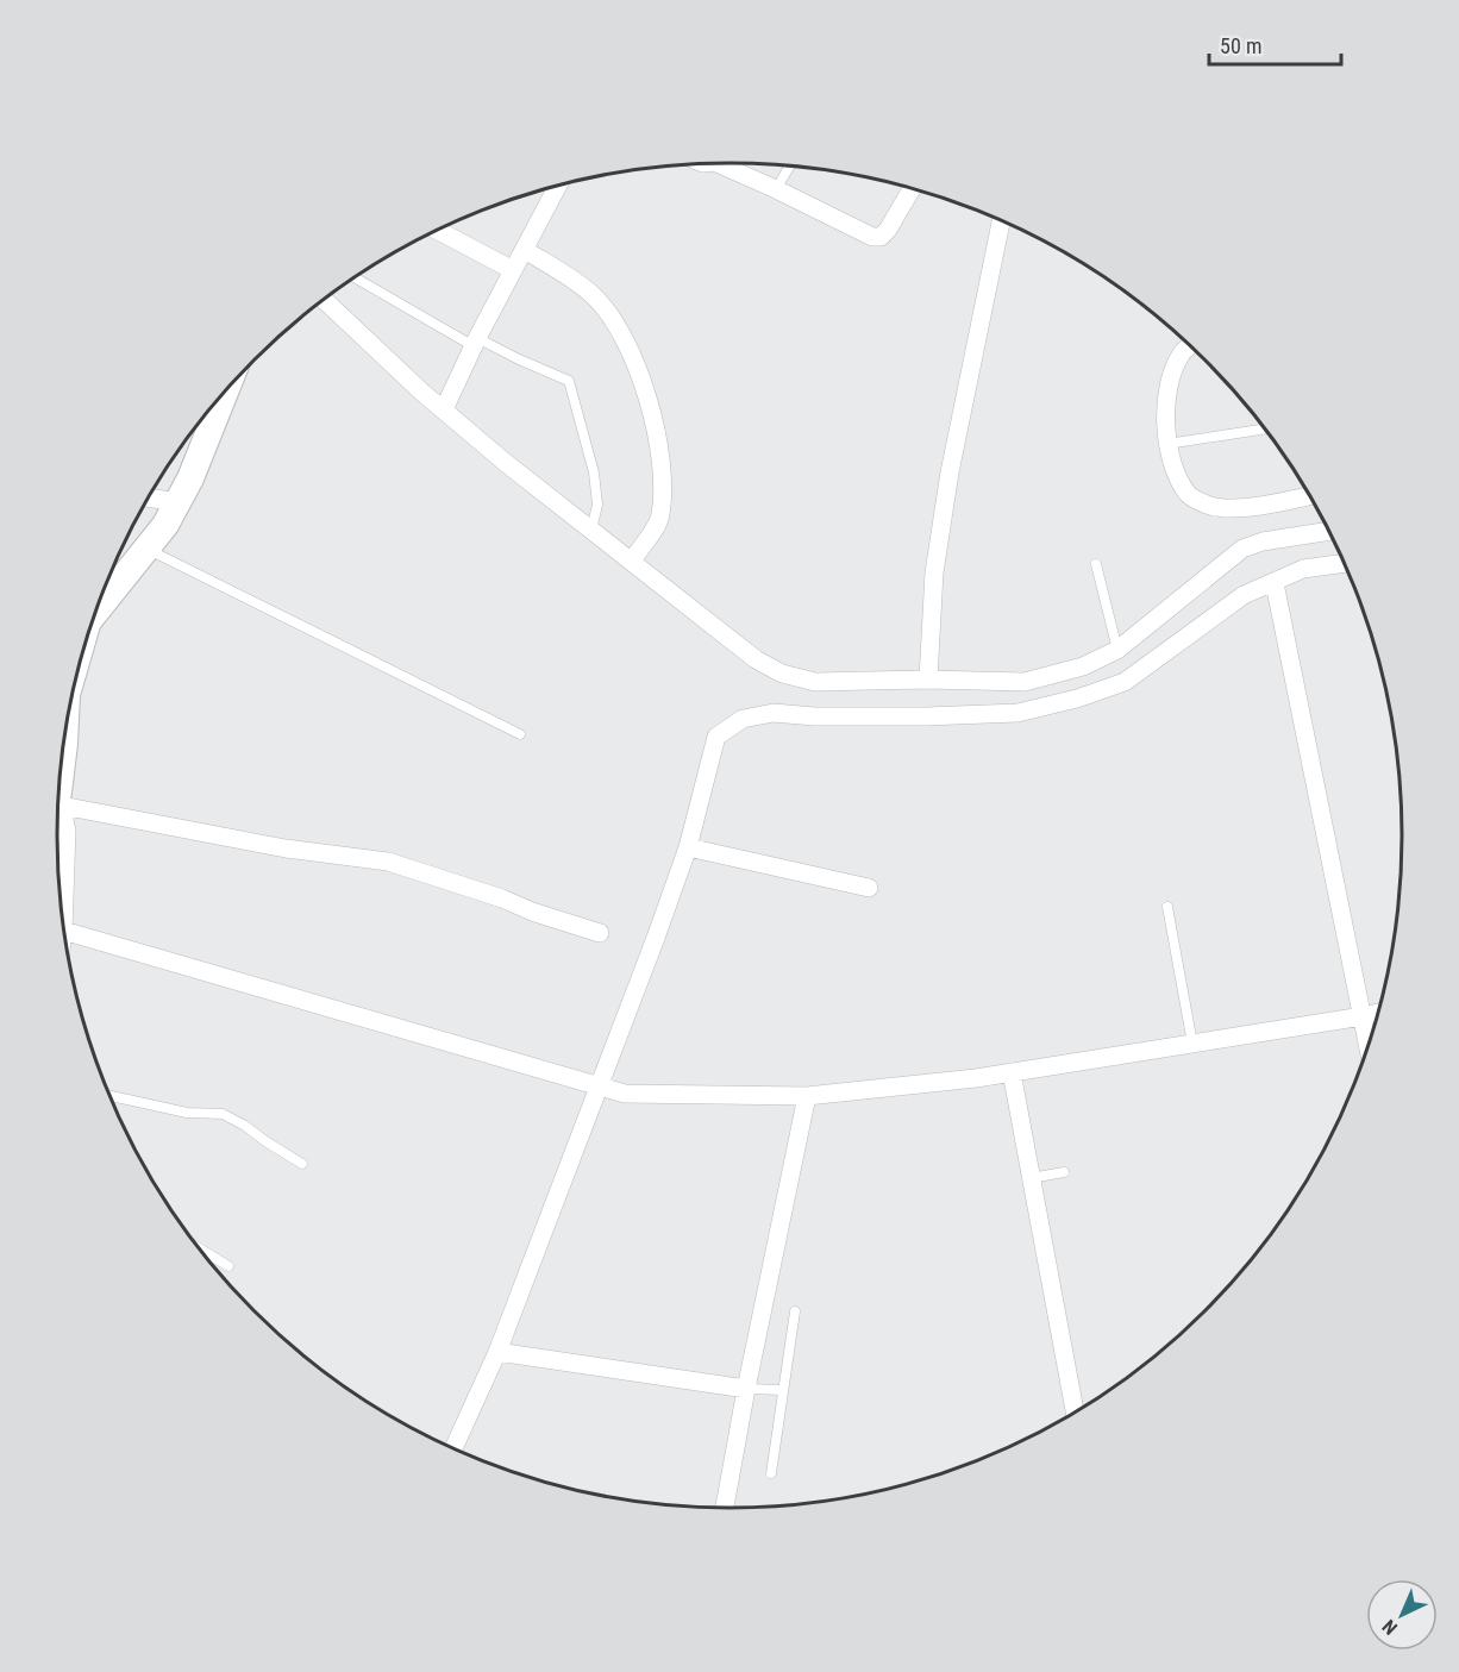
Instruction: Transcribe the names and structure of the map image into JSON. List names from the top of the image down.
{
  "scale_bar": "50 m",
  "north": "bottom left"
}
